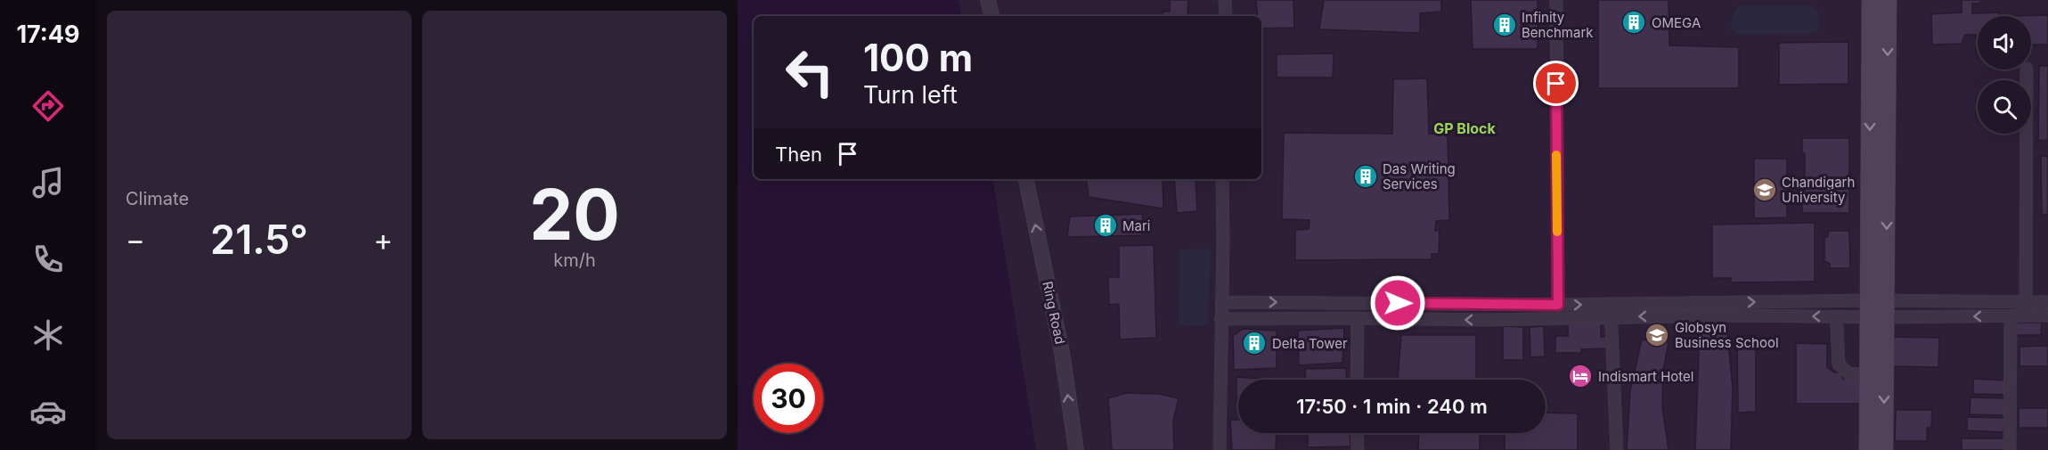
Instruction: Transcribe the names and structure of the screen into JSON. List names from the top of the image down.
{
  "streets": {
    "street": ["Ring Road"]
  },
  "one_way": ["Ring Road"],
  "districts": ["GP Block"],
  "places": {
    "building": [
      "OMEGA",
      "Infinity Benchmark",
      "Das Writing Services",
      "Mari",
      "Delta Tower"
    ],
    "school or university": ["Chandigarh University", "Globsyn Business School"],
    "hotel": ["Indismart Hotel"]
  },
  "page": {
    "tabs": "17:49",
    "tile": [
      "Climate",
      ["20", "km/h"]
    ],
    "turn": ["100 m", "Turn left"],
    "then": "Then",
    "heat": ["−", "21.5°", "+"],
    "limit": "30",
    "trip": "17:50 · 1 min · 240 m"
  }
}
